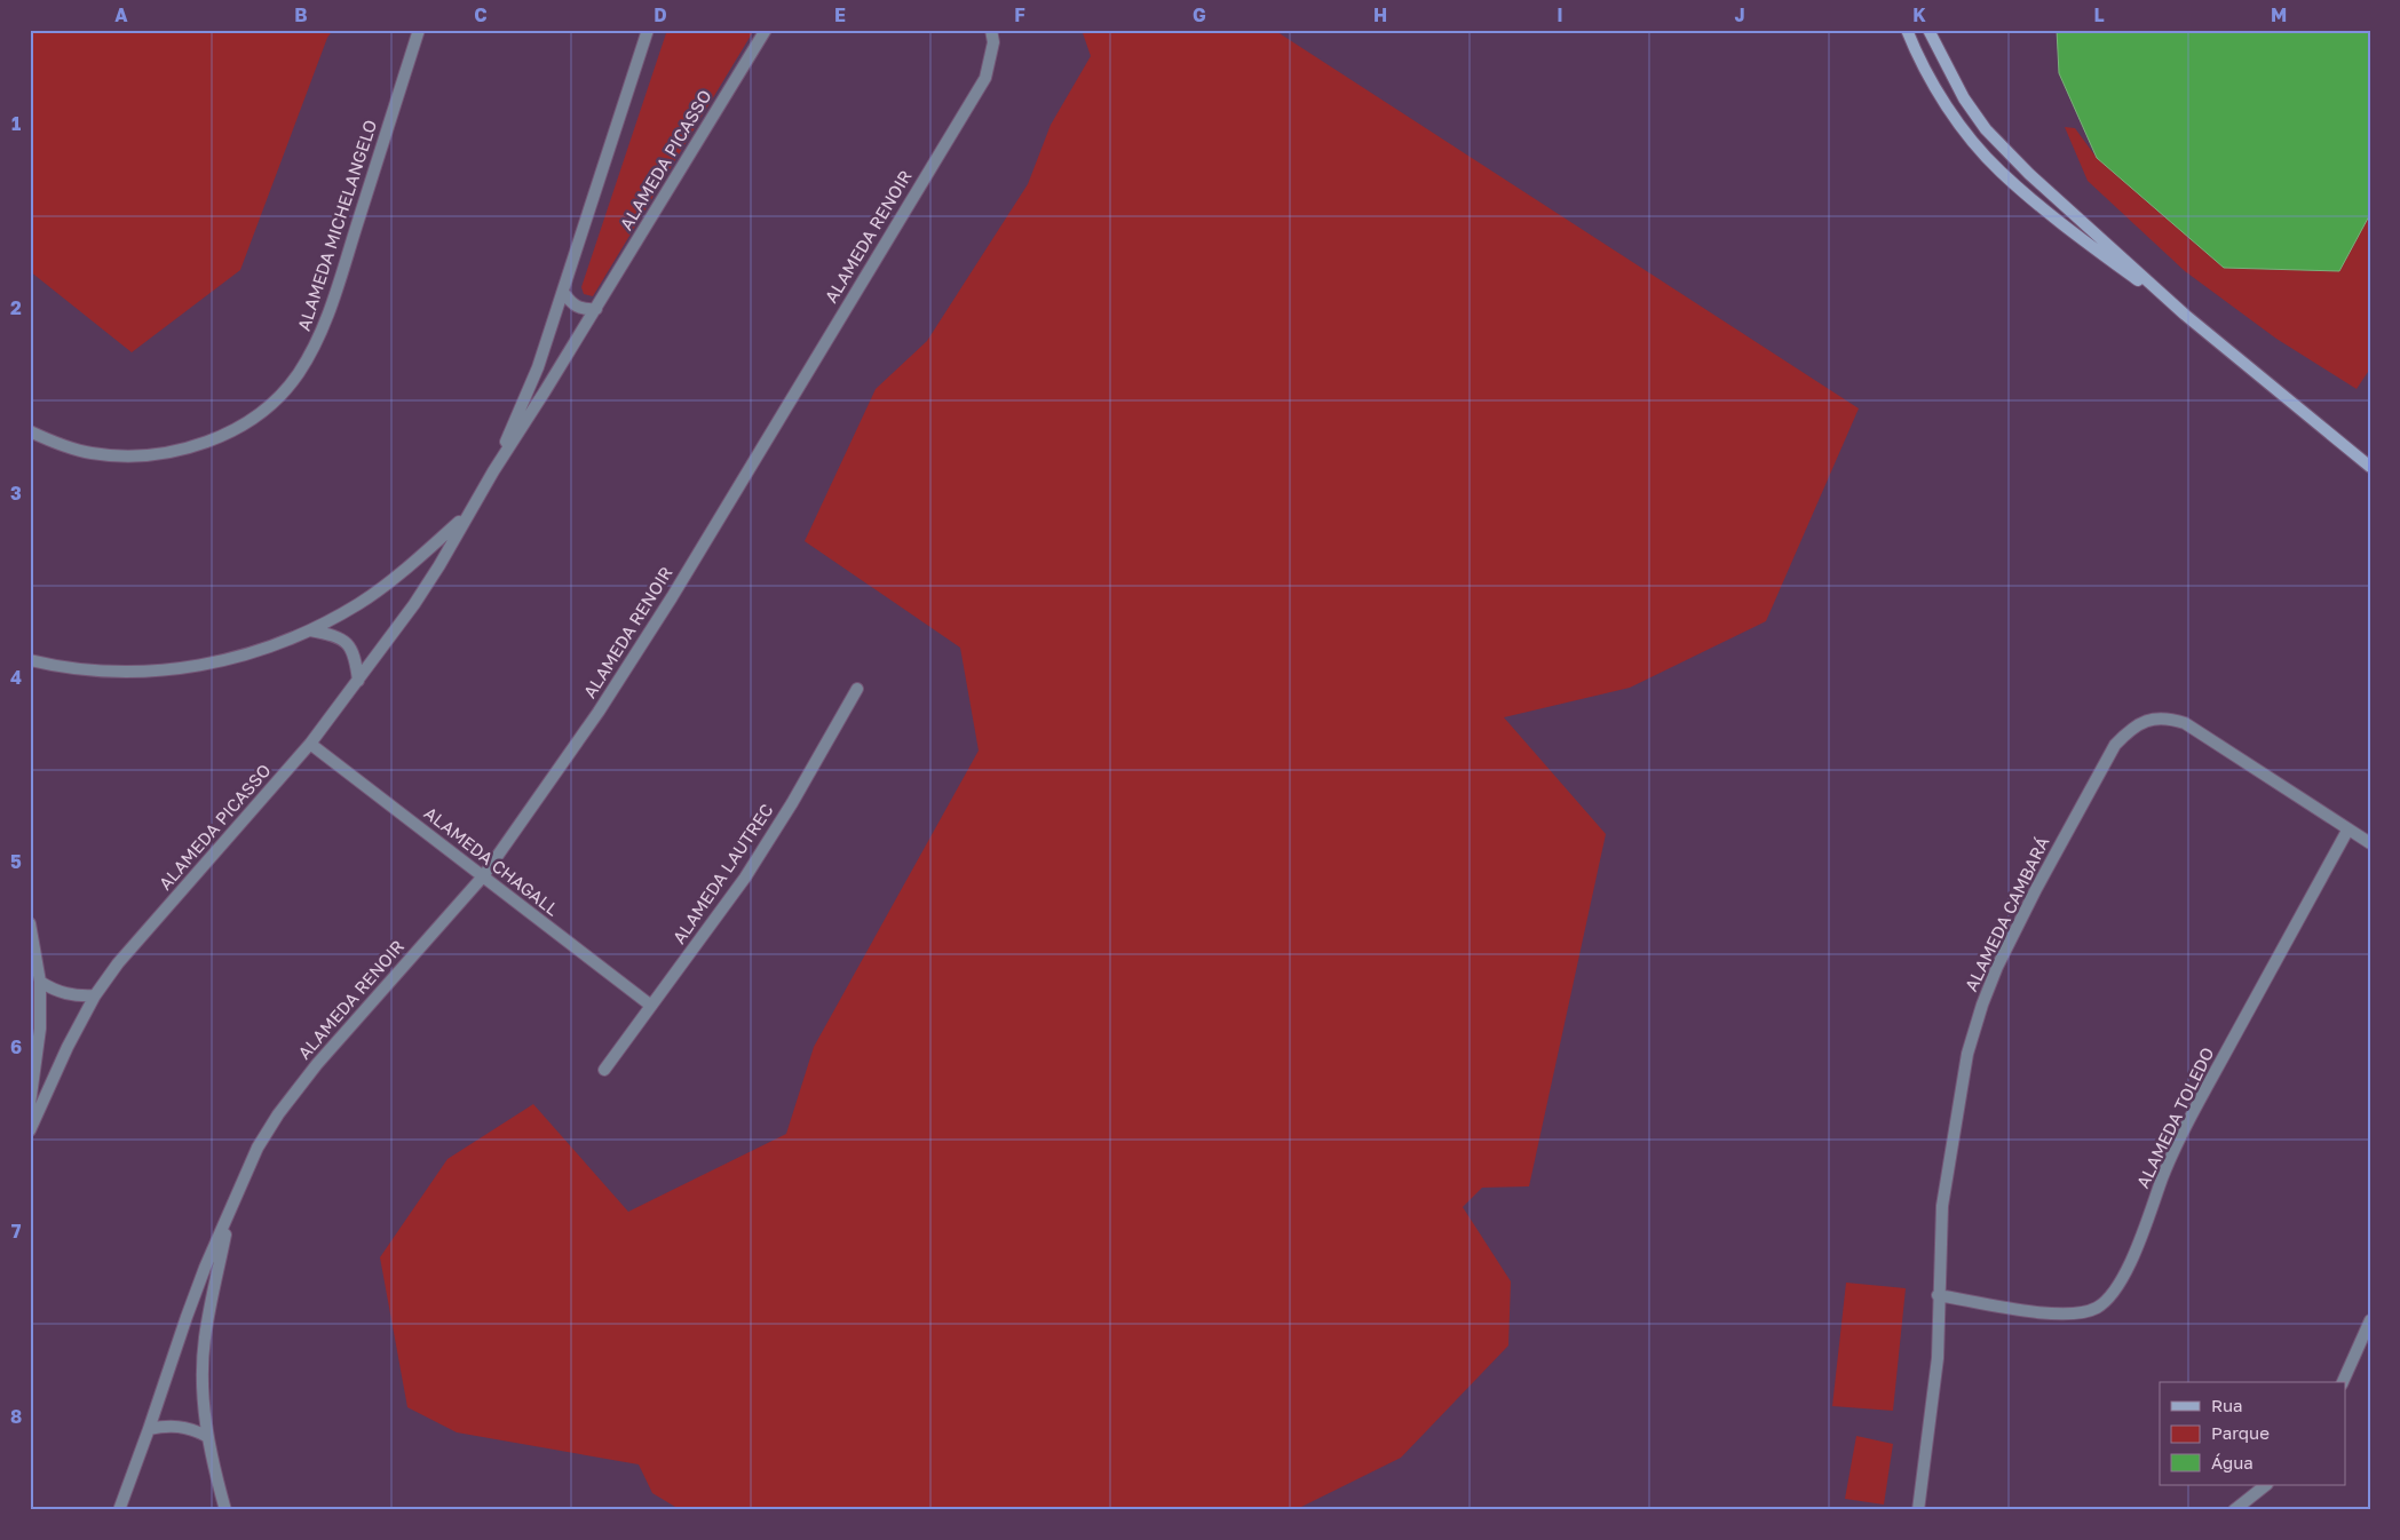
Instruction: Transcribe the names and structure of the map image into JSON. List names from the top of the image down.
{
  "streets": {
    "street": [
      "ALAMEDA PICASSO",
      "ALAMEDA MICHELANGELO",
      "ALAMEDA RENOIR",
      "ALAMEDA CHAGALL",
      "ALAMEDA LAUTREC",
      "ALAMEDA CAMBARÁ",
      "ALAMEDA TOLEDO"
    ]
  },
  "crossings": [
    ["ALAMEDA PICASSO", "ALAMEDA CHAGALL"],
    ["ALAMEDA RENOIR", "ALAMEDA CHAGALL"],
    ["ALAMEDA CHAGALL", "ALAMEDA LAUTREC"],
    ["ALAMEDA CAMBARÁ", "ALAMEDA TOLEDO"]
  ],
  "legend": ["Rua", "Parque", "Água"],
  "grid": {
    "columns": [
      "A",
      "B",
      "C",
      "D",
      "E",
      "F",
      "G",
      "H",
      "I",
      "J",
      "K",
      "L",
      "M"
    ],
    "rows": [
      "1",
      "2",
      "3",
      "4",
      "5",
      "6",
      "7",
      "8"
    ]
  }
}
